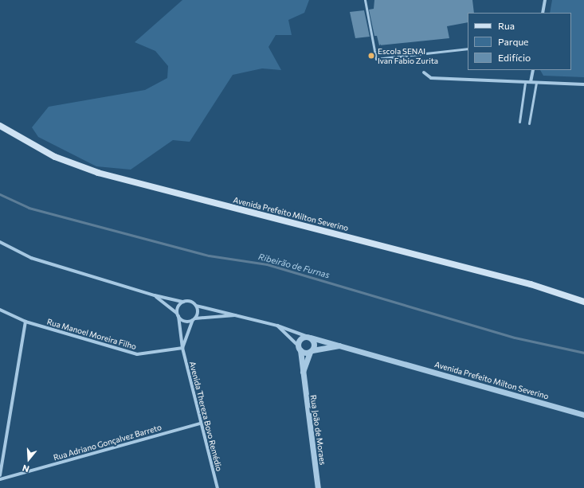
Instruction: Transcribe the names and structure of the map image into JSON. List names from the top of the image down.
{
  "streets": {
    "main road": ["Avenida Prefeito Milton Severino"],
    "street": [
      "Rua Manoel Moreira Filho",
      "Avenida Thereza Bovo Remédio",
      "Rua João de Moraes",
      "Rua Adriano Gonçalvez Barreto"
    ]
  },
  "crossings": [
    ["Avenida Prefeito Milton Severino", "Avenida Thereza Bovo Remédio"],
    ["Avenida Prefeito Milton Severino", "Rua João de Moraes"],
    ["Rua Manoel Moreira Filho", "Avenida Thereza Bovo Remédio"],
    ["Avenida Thereza Bovo Remédio", "Rua Adriano Gonçalvez Barreto"]
  ],
  "water": ["Ribeirão de Furnas"],
  "places": ["Escola SENAI Ivan Fabio Zurita"],
  "legend": ["Rua", "Parque", "Edifício"],
  "north": "bottom"
}
